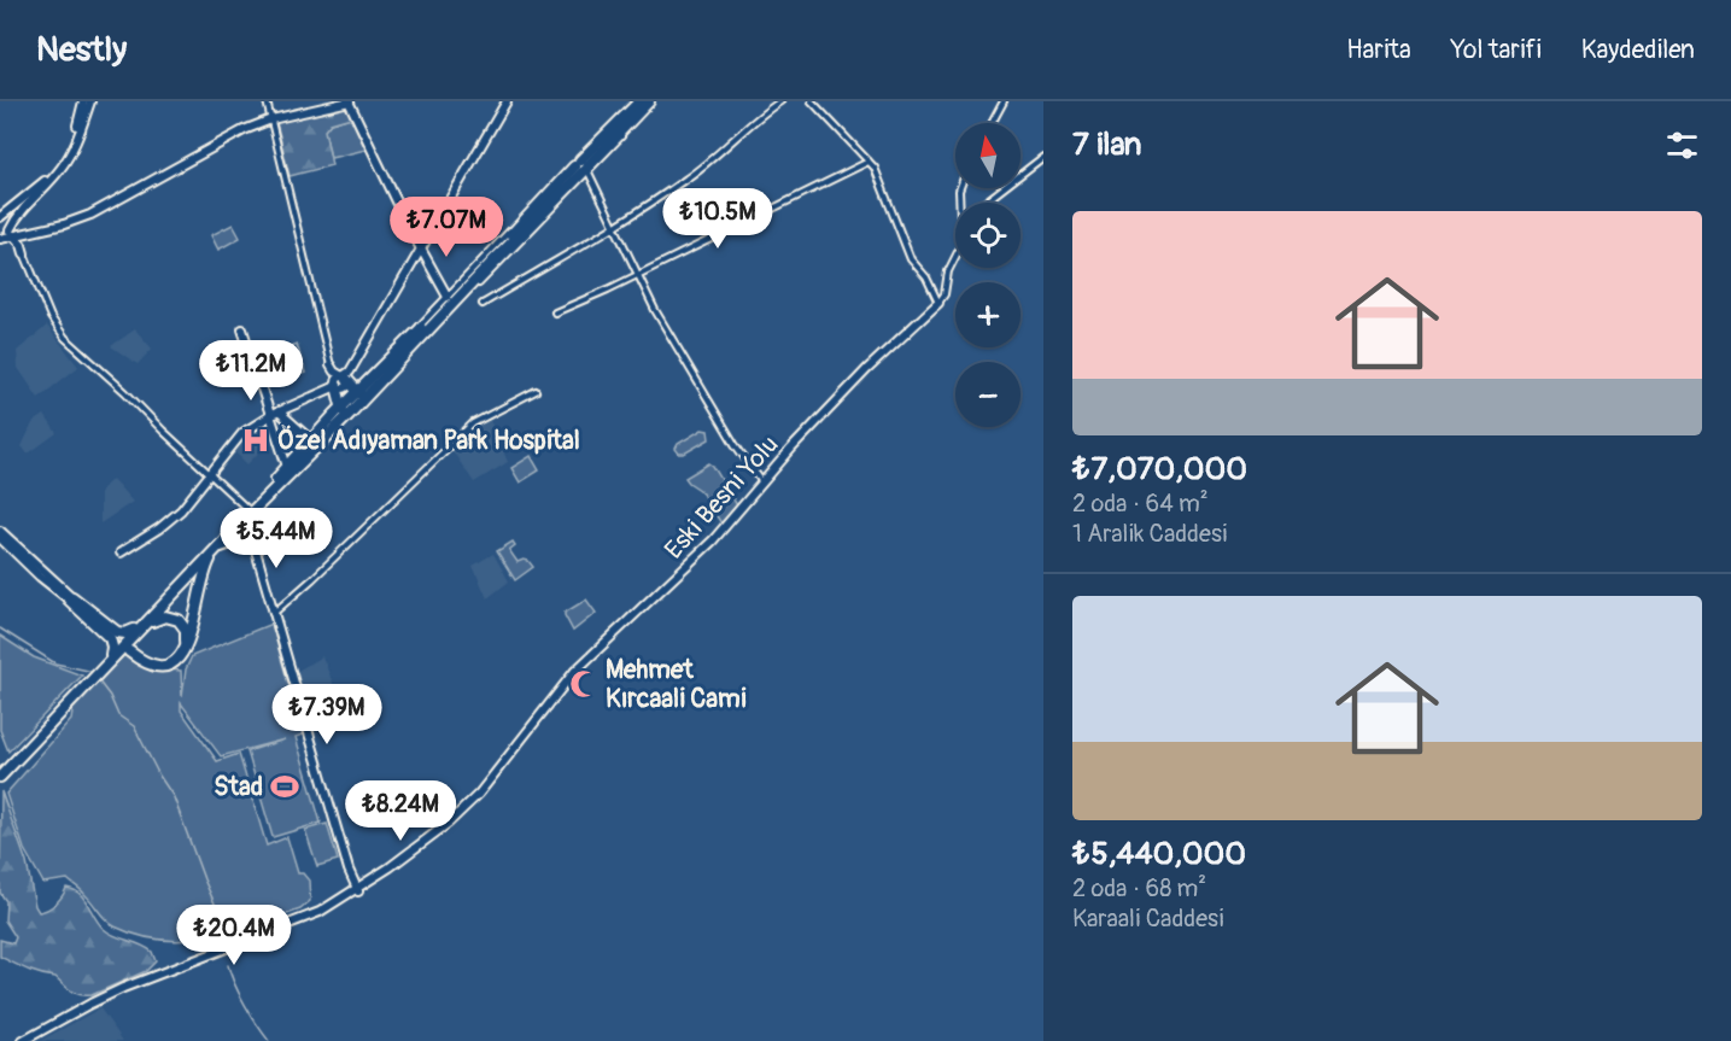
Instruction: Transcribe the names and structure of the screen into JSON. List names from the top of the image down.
{
  "streets": {
    "main road": ["Eski Besni Yolu"]
  },
  "places": {
    "hospital": ["Özel Adıyaman Park Hospital"],
    "mosque": ["Mehmet Kırcaali Cami"],
    "sports": ["Stad"]
  },
  "north": "top",
  "page": {
    "header": "Nestly",
    "nav": ["Harita", "Yol tarifi", "Kaydedilen"],
    "heading": "7 ilan",
    "map_buttons": ["+", "−"],
    "price": [
      "₺10.5M",
      "₺7.07M",
      "₺11.2M",
      "₺5.44M",
      "₺7.39M",
      "₺8.24M",
      "₺20.4M"
    ],
    "list": [
      {
        "name": "₺7,070,000",
        "note": "2 oda · 64 m² · 1 Aralik Caddesi"
      },
      {
        "name": "₺5,440,000",
        "note": "2 oda · 68 m² · Karaali Caddesi"
      }
    ]
  }
}
